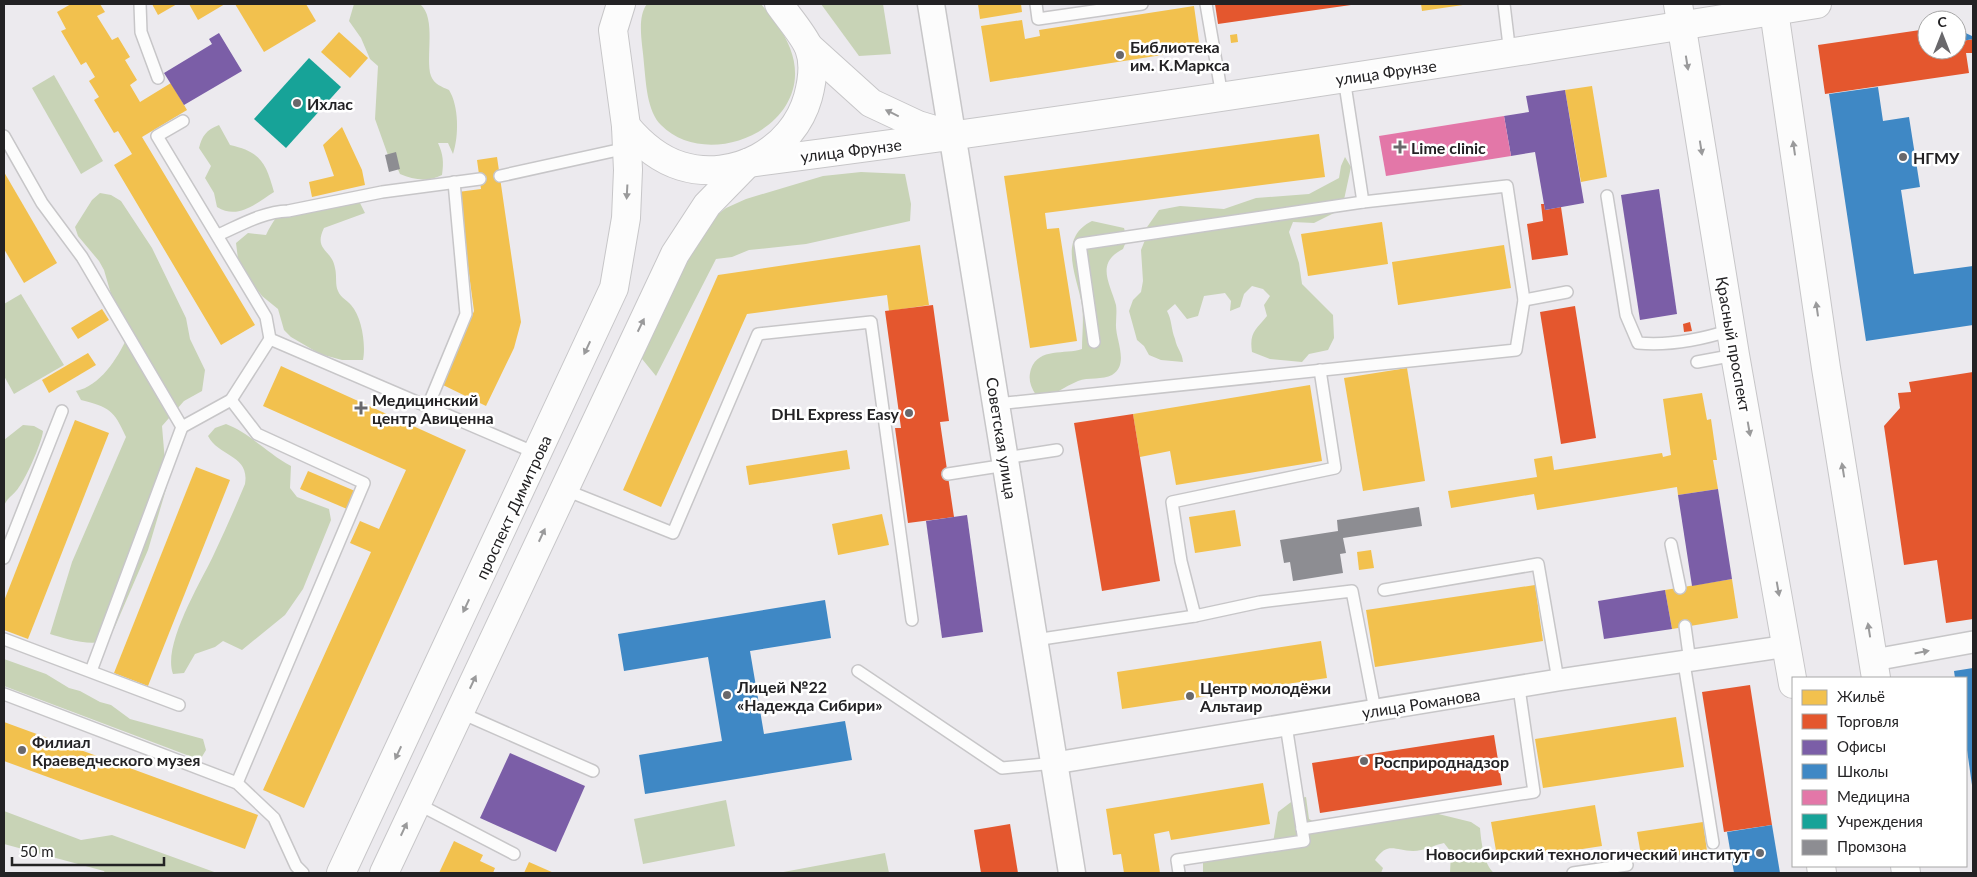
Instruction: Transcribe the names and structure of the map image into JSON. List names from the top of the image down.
{
  "streets": {
    "main road": ["улица Фрунзе", "Красный проспект", "проспект Димитрова"],
    "street": ["Советская улица", "улица Романова"]
  },
  "crossings": [
    ["улица Фрунзе", "Красный проспект"],
    ["улица Фрунзе", "Советская улица"],
    ["улица Фрунзе", "проспект Димитрова"],
    ["Красный проспект", "улица Романова"],
    ["Советская улица", "улица Романова"]
  ],
  "places": {
    "other": [
      "Библиотека им. К.Маркса",
      "Ихлас",
      "НГМУ",
      "DHL Express Easy",
      "Лицей №22 «Надежда Сибири»",
      "Центр молодёжи Альтаир",
      "Филиал Краеведческого музея",
      "Росприроднадзор",
      "Новосибирский технологический институт"
    ],
    "health": ["Lime clinic", "Медицинский центр Авиценна"]
  },
  "legend": [
    "Жильё",
    "Торговля",
    "Офисы",
    "Школы",
    "Медицина",
    "Учреждения",
    "Промзона"
  ],
  "scale_bar": "50 m",
  "north": "top"
}
